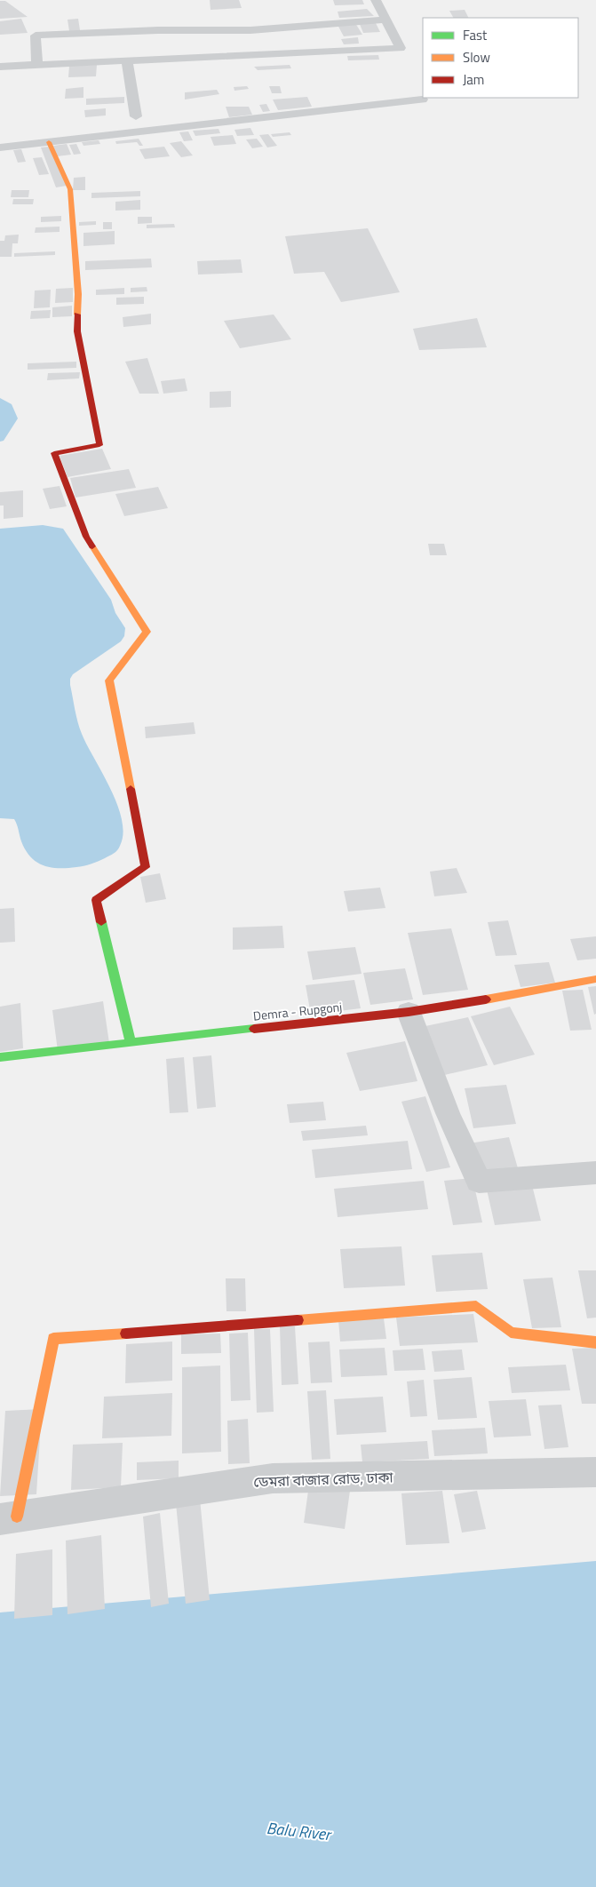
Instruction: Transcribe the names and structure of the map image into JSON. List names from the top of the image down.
{
  "streets": {
    "street": ["Demra - Rupgonj", "ডেমরা বাজার রোড, ঢাকা"]
  },
  "water": ["Balu River"],
  "legend": ["Fast", "Slow", "Jam"]
}
